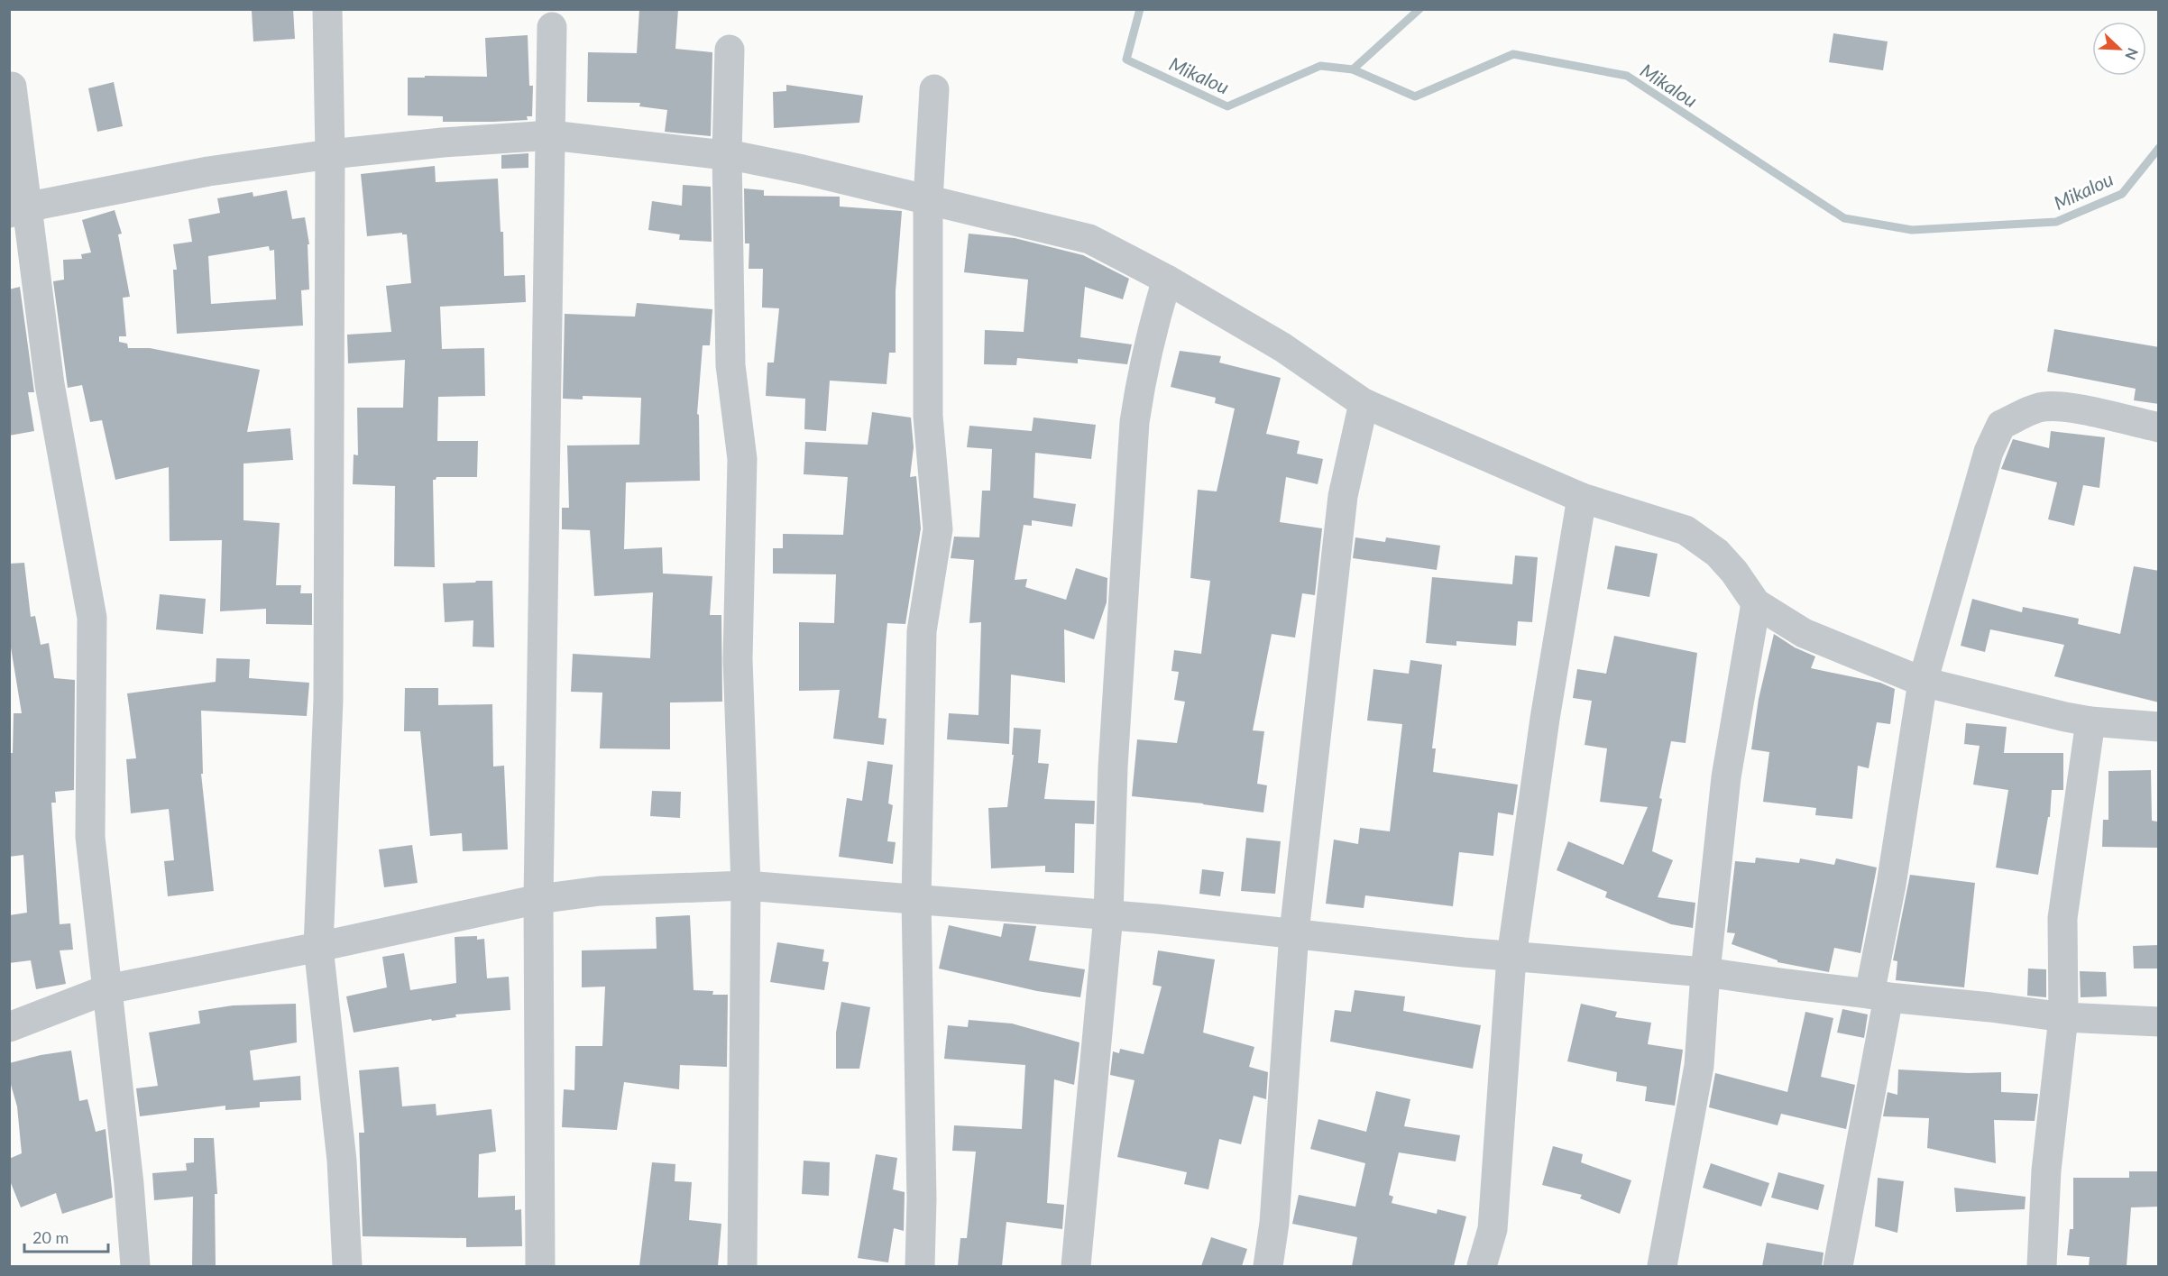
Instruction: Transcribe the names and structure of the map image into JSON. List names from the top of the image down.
{
  "water": ["Mikalou"],
  "scale_bar": "20 m",
  "north": "bottom right"
}
